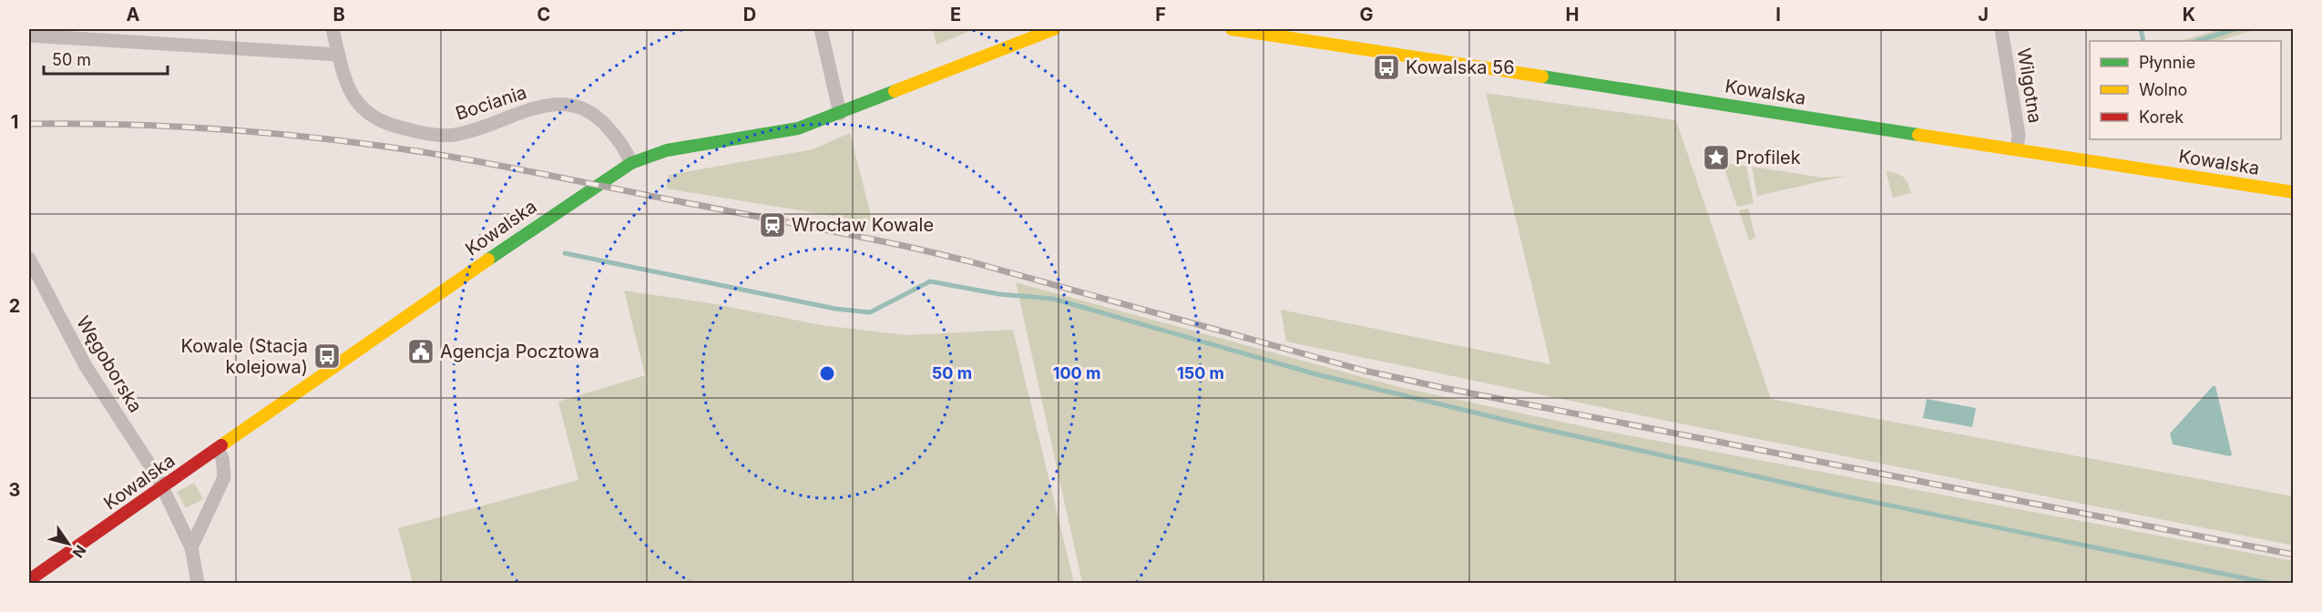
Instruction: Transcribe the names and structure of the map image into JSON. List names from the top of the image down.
{
  "streets": {
    "street": [
      "Wilgotna",
      "Kowalska",
      "Bociania",
      "Węgoborska"
    ]
  },
  "crossings": [
    ["Wilgotna", "Kowalska"],
    ["Kowalska", "Bociania"],
    ["Kowalska", "Węgoborska"]
  ],
  "places": {
    "bus stop": ["Kowalska 56", "Kowale (Stacja kolejowa)"],
    "place": ["Profilek"],
    "station": ["Wrocław Kowale"],
    "public building": ["Agencja Pocztowa"]
  },
  "legend": ["Płynnie", "Wolno", "Korek"],
  "scale_bar": "50 m",
  "north": "bottom right",
  "grid": {
    "columns": [
      "A",
      "B",
      "C",
      "D",
      "E",
      "F",
      "G",
      "H",
      "I",
      "J",
      "K"
    ],
    "rows": ["1", "2", "3"]
  },
  "rings": ["50 m", "100 m", "150 m"]
}
